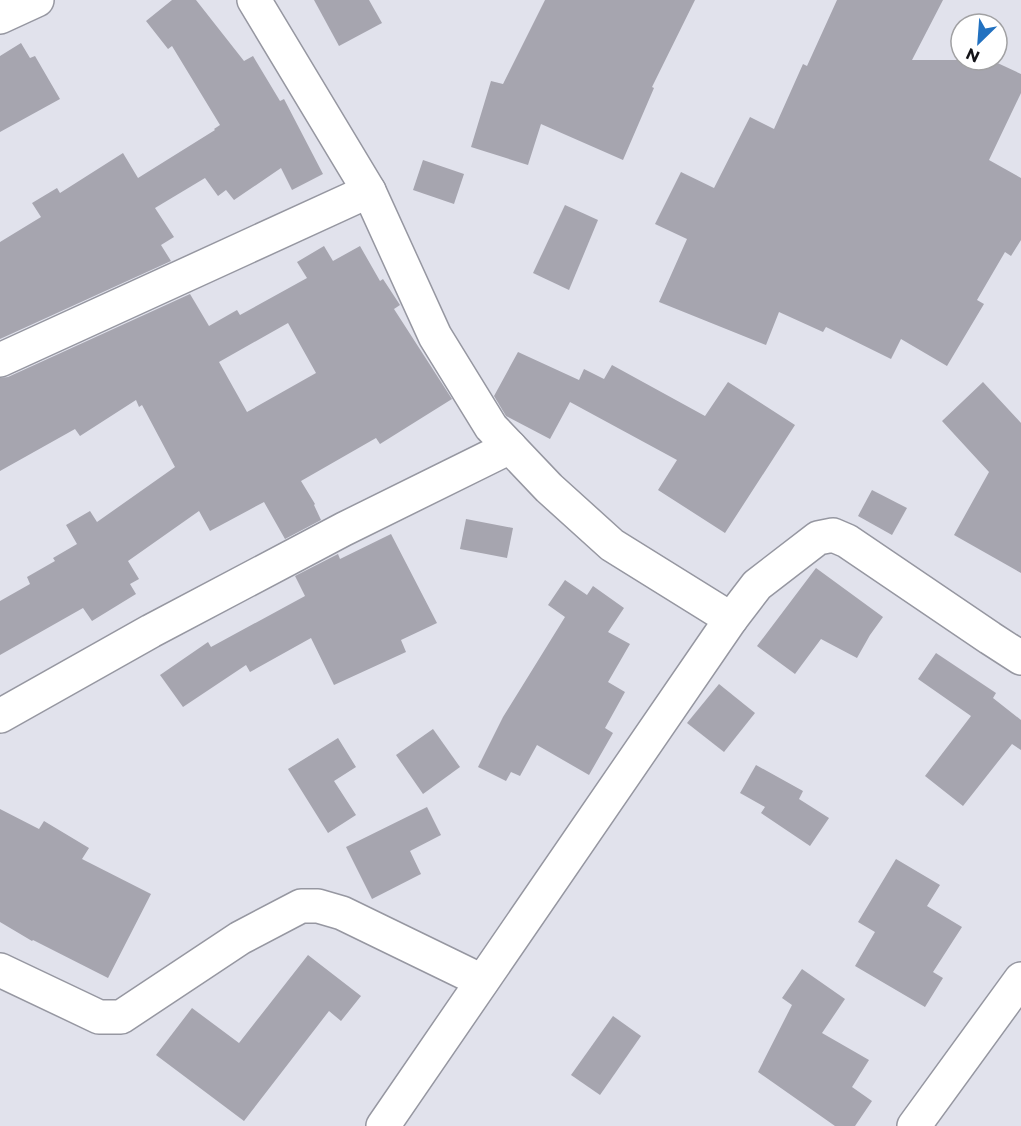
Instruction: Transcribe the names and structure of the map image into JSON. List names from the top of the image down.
{
  "north": "bottom left"
}
